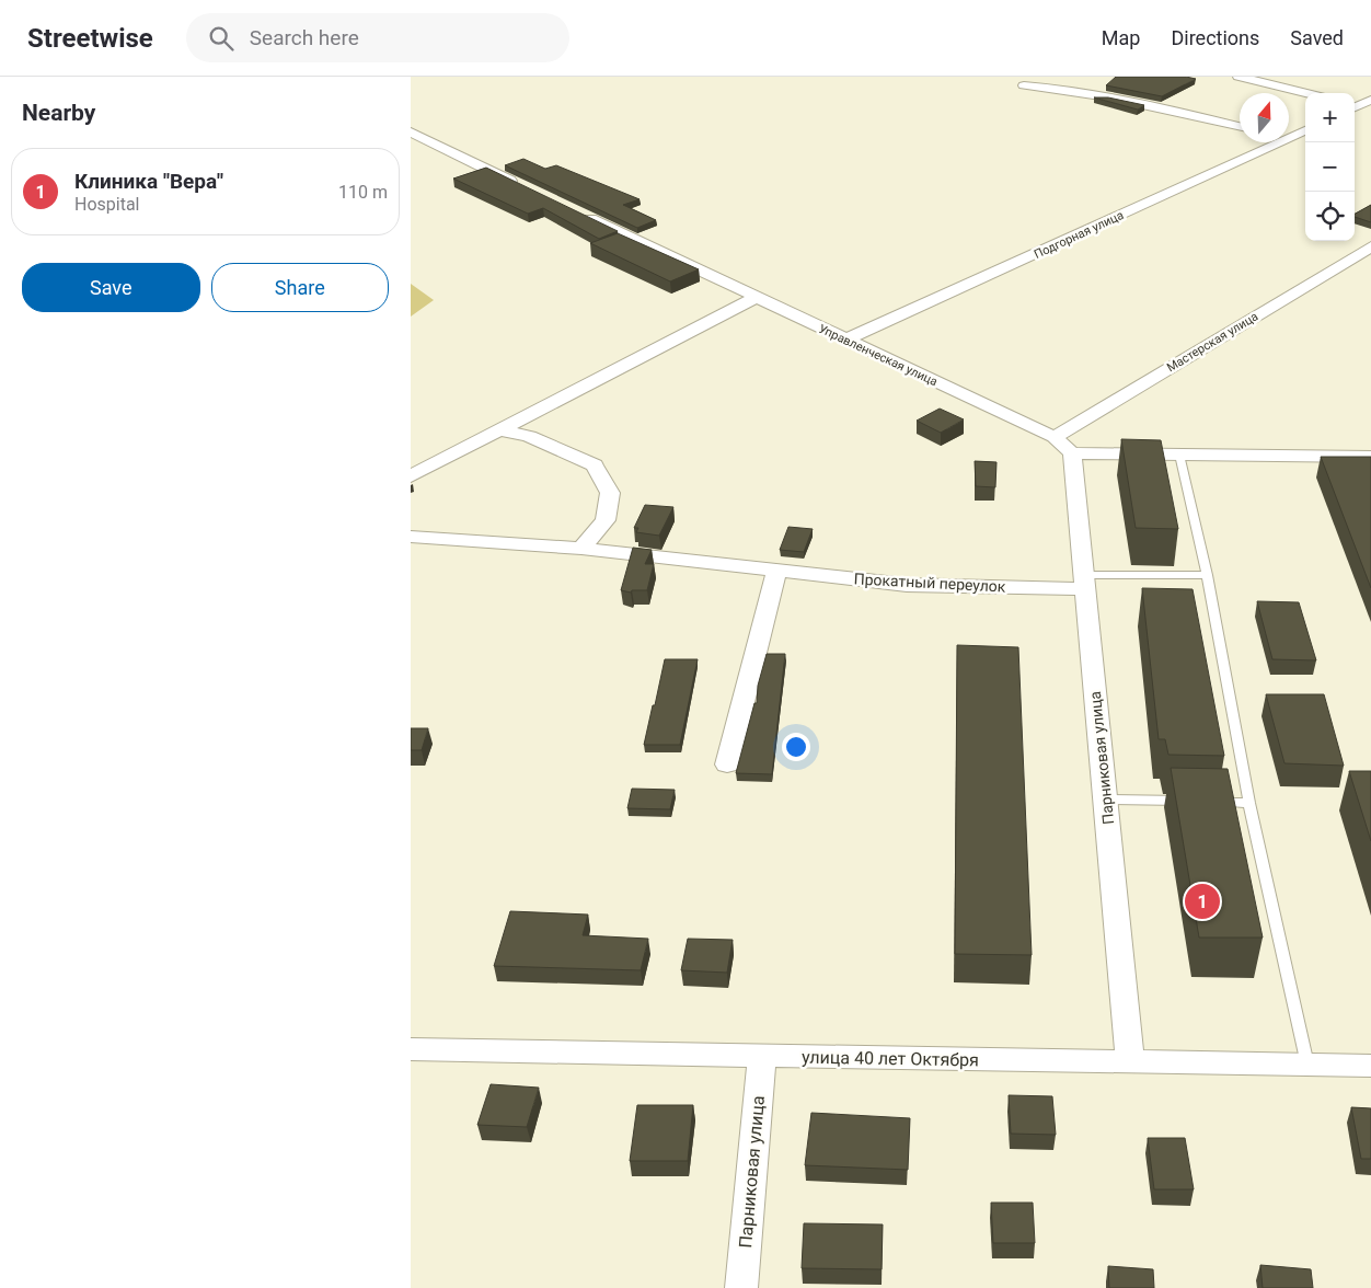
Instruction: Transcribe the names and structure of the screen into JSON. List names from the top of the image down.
{
  "streets": {
    "street": [
      "Подгорная улица",
      "Мастерская улица",
      "Управленческая улица",
      "Прокатный переулок",
      "Парниковая улица",
      "улица 40 лет Октября"
    ]
  },
  "crossings": [
    ["Подгорная улица", "Управленческая улица"],
    ["Мастерская улица", "Управленческая улица"],
    ["Управленческая улица", "Парниковая улица"],
    ["Прокатный переулок", "Парниковая улица"],
    ["Парниковая улица", "улица 40 лет Октября"]
  ],
  "north": "top",
  "page": {
    "header": "Streetwise",
    "search": "Search here",
    "nav": ["Map", "Directions", "Saved"],
    "heading": "Nearby",
    "map_buttons": ["+", "−"],
    "list": [
      {
        "mark": "1",
        "name": "Клиника \"Вера\"",
        "note": "Hospital",
        "value": "110 m"
      }
    ],
    "buttons": ["Save", "Share"],
    "pins": "1"
  }
}
